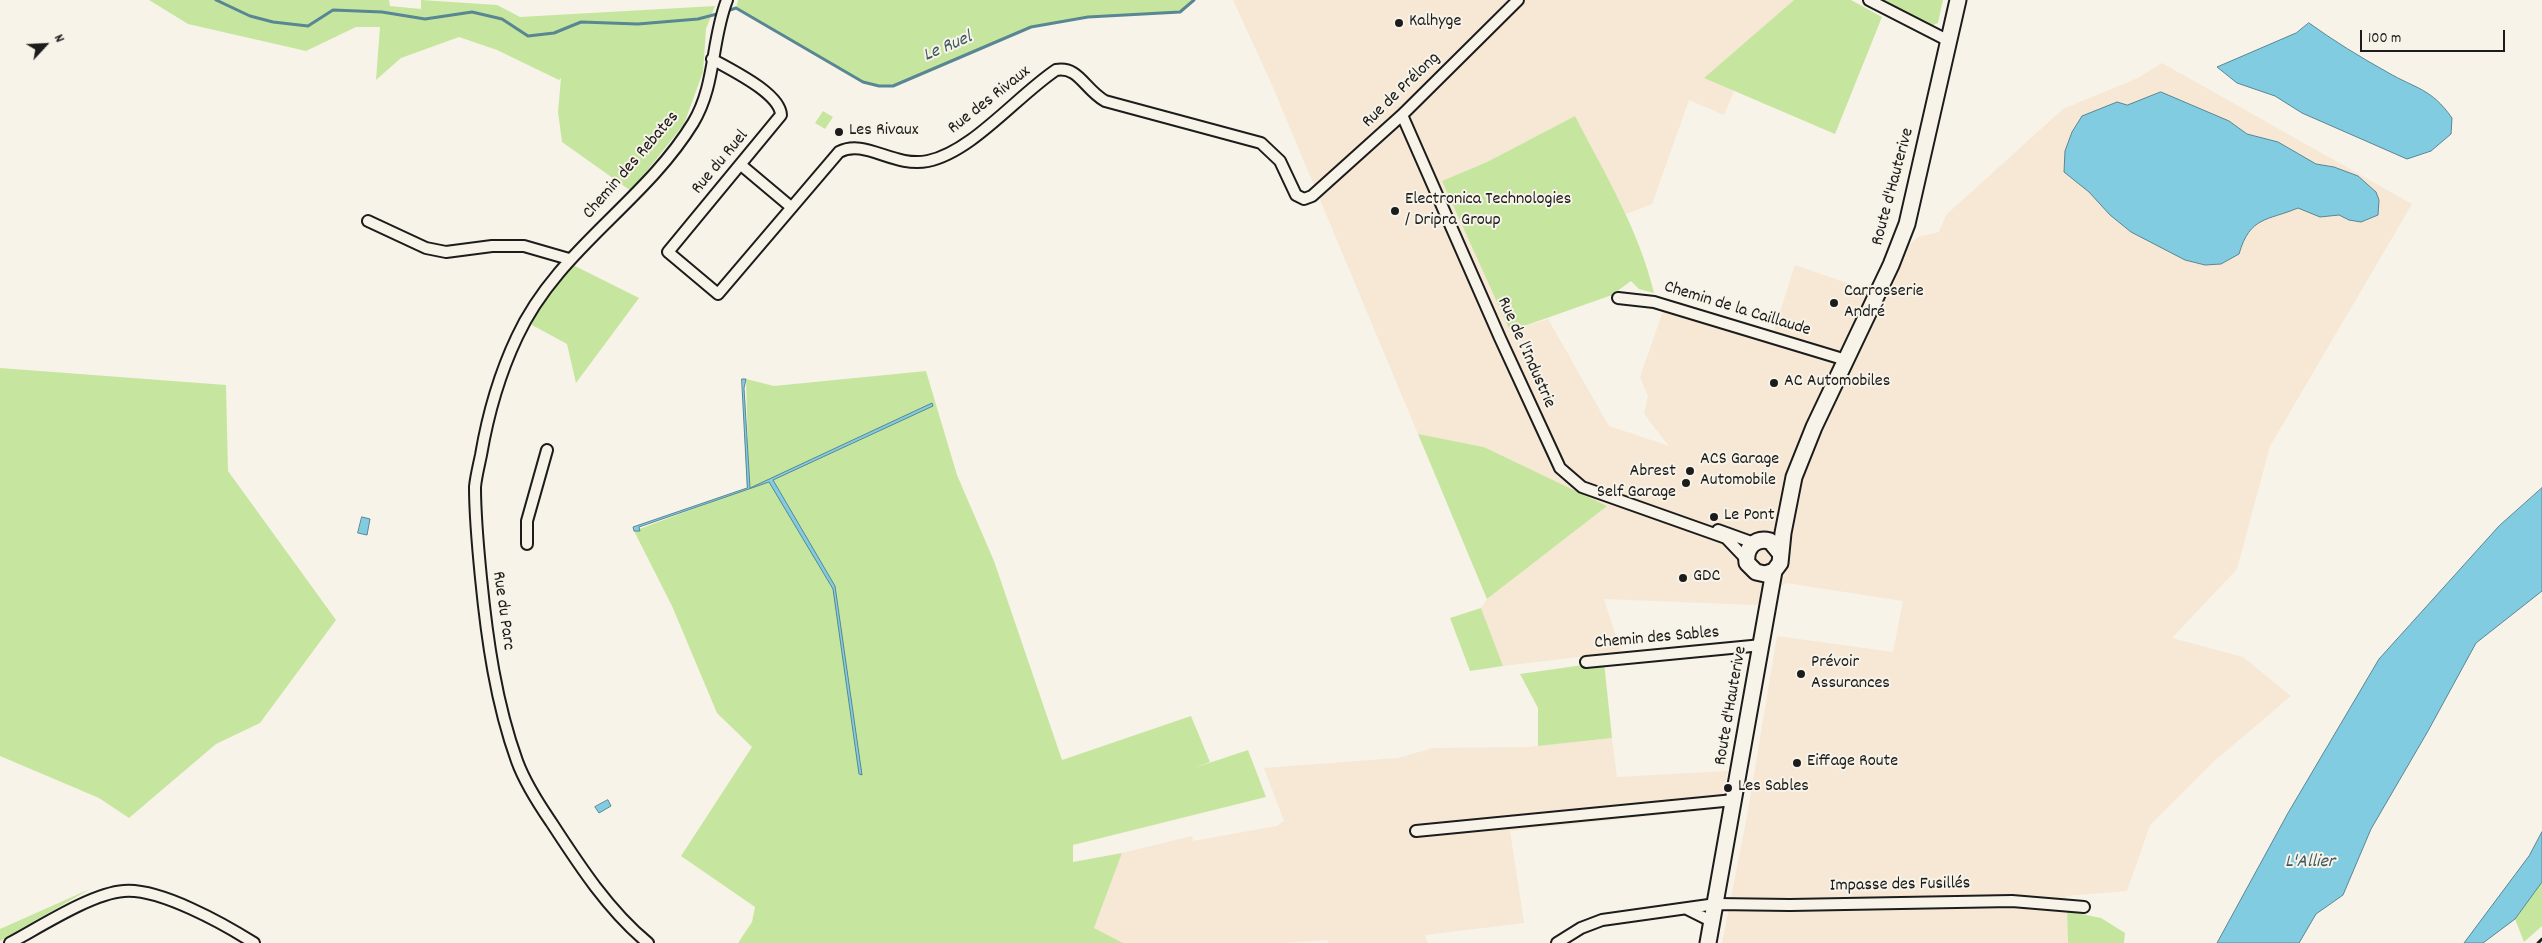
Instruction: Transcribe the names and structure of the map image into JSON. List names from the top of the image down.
{
  "streets": {
    "main road": ["Route d'Hauterive"],
    "street": [
      "Rue de Prélong",
      "Rue des Rivaux",
      "Rue du Ruel",
      "Chemin des Rebates",
      "Chemin de la Caillaude",
      "Rue de l'Industrie",
      "Rue du Parc",
      "Chemin des Sables",
      "Impasse des Fusillés"
    ]
  },
  "crossings": [
    ["Rue de Prélong", "Rue des Rivaux"],
    ["Rue de Prélong", "Rue de l'Industrie"],
    ["Rue des Rivaux", "Rue du Ruel"],
    ["Rue du Ruel", "Chemin des Rebates"],
    ["Chemin des Rebates", "Rue du Parc"],
    ["Route d'Hauterive", "Chemin de la Caillaude"],
    ["Route d'Hauterive", "Rue de l'Industrie"],
    ["Route d'Hauterive", "Chemin des Sables"],
    ["Route d'Hauterive", "Impasse des Fusillés"]
  ],
  "water": ["Le Ruel", "L'Allier"],
  "places": [
    "Kalhyge",
    "Les Rivaux",
    "Electronica Technologies / Dripra Group",
    "Carrosserie André",
    "AC Automobiles",
    "ACS Garage Automobile",
    "Abrest Self Garage",
    "Le Pont",
    "GDC",
    "Prévoir Assurances",
    "Eiffage Route",
    "Les Sables"
  ],
  "scale_bar": "100 m",
  "north": "top right"
}
